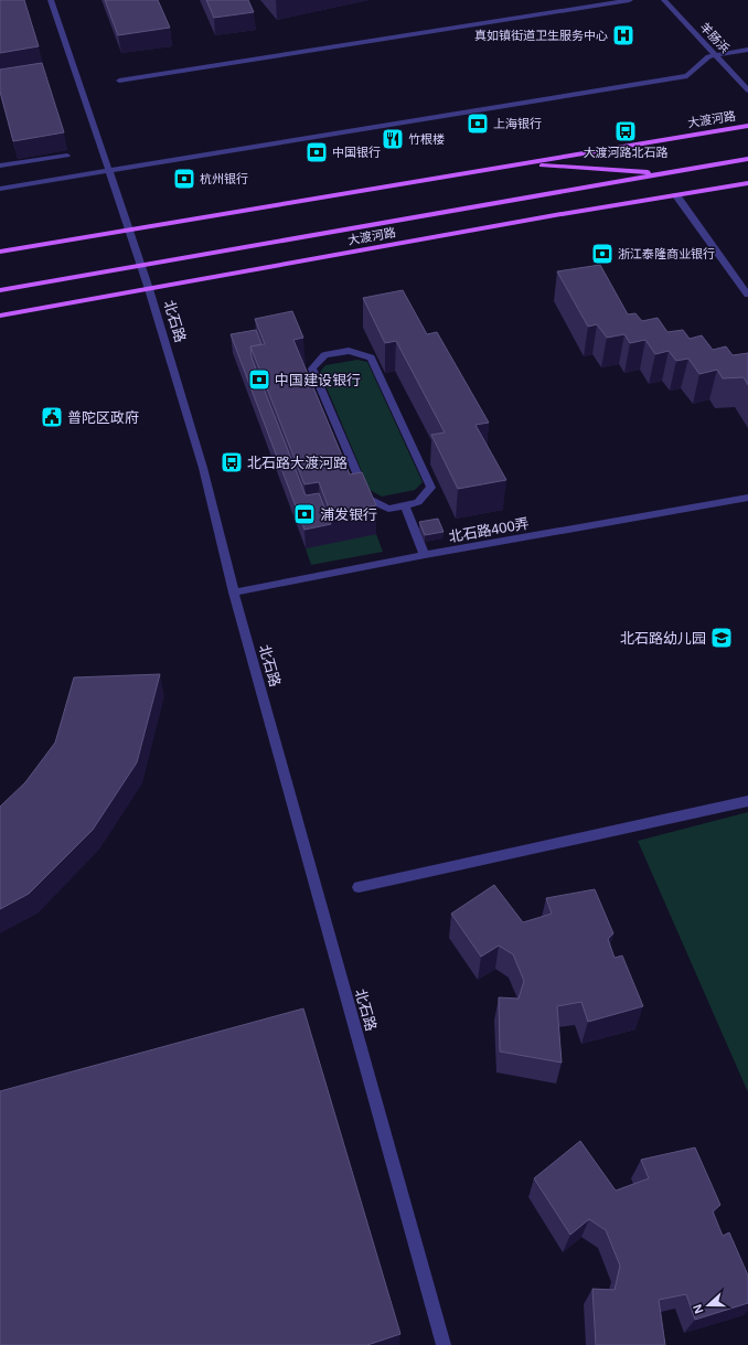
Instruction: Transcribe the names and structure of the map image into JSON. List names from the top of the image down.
{
  "streets": {
    "main road": ["大渡河路"],
    "street": ["羊肠浜", "北石路", "北石路400弄"]
  },
  "crossings": [
    ["大渡河路", "北石路"],
    ["北石路", "北石路400弄"]
  ],
  "places": {
    "hospital": ["真如镇街道卫生服务中心"],
    "bank": [
      "上海银行",
      "中国银行",
      "杭州银行",
      "浙江泰隆商业银行",
      "中国建设银行",
      "浦发银行"
    ],
    "bus stop": ["大渡河路北石路", "北石路大渡河路"],
    "restaurant": ["竹根楼"],
    "public building": ["普陀区政府"],
    "school or university": ["北石路幼儿园"]
  },
  "north": "left"
}
